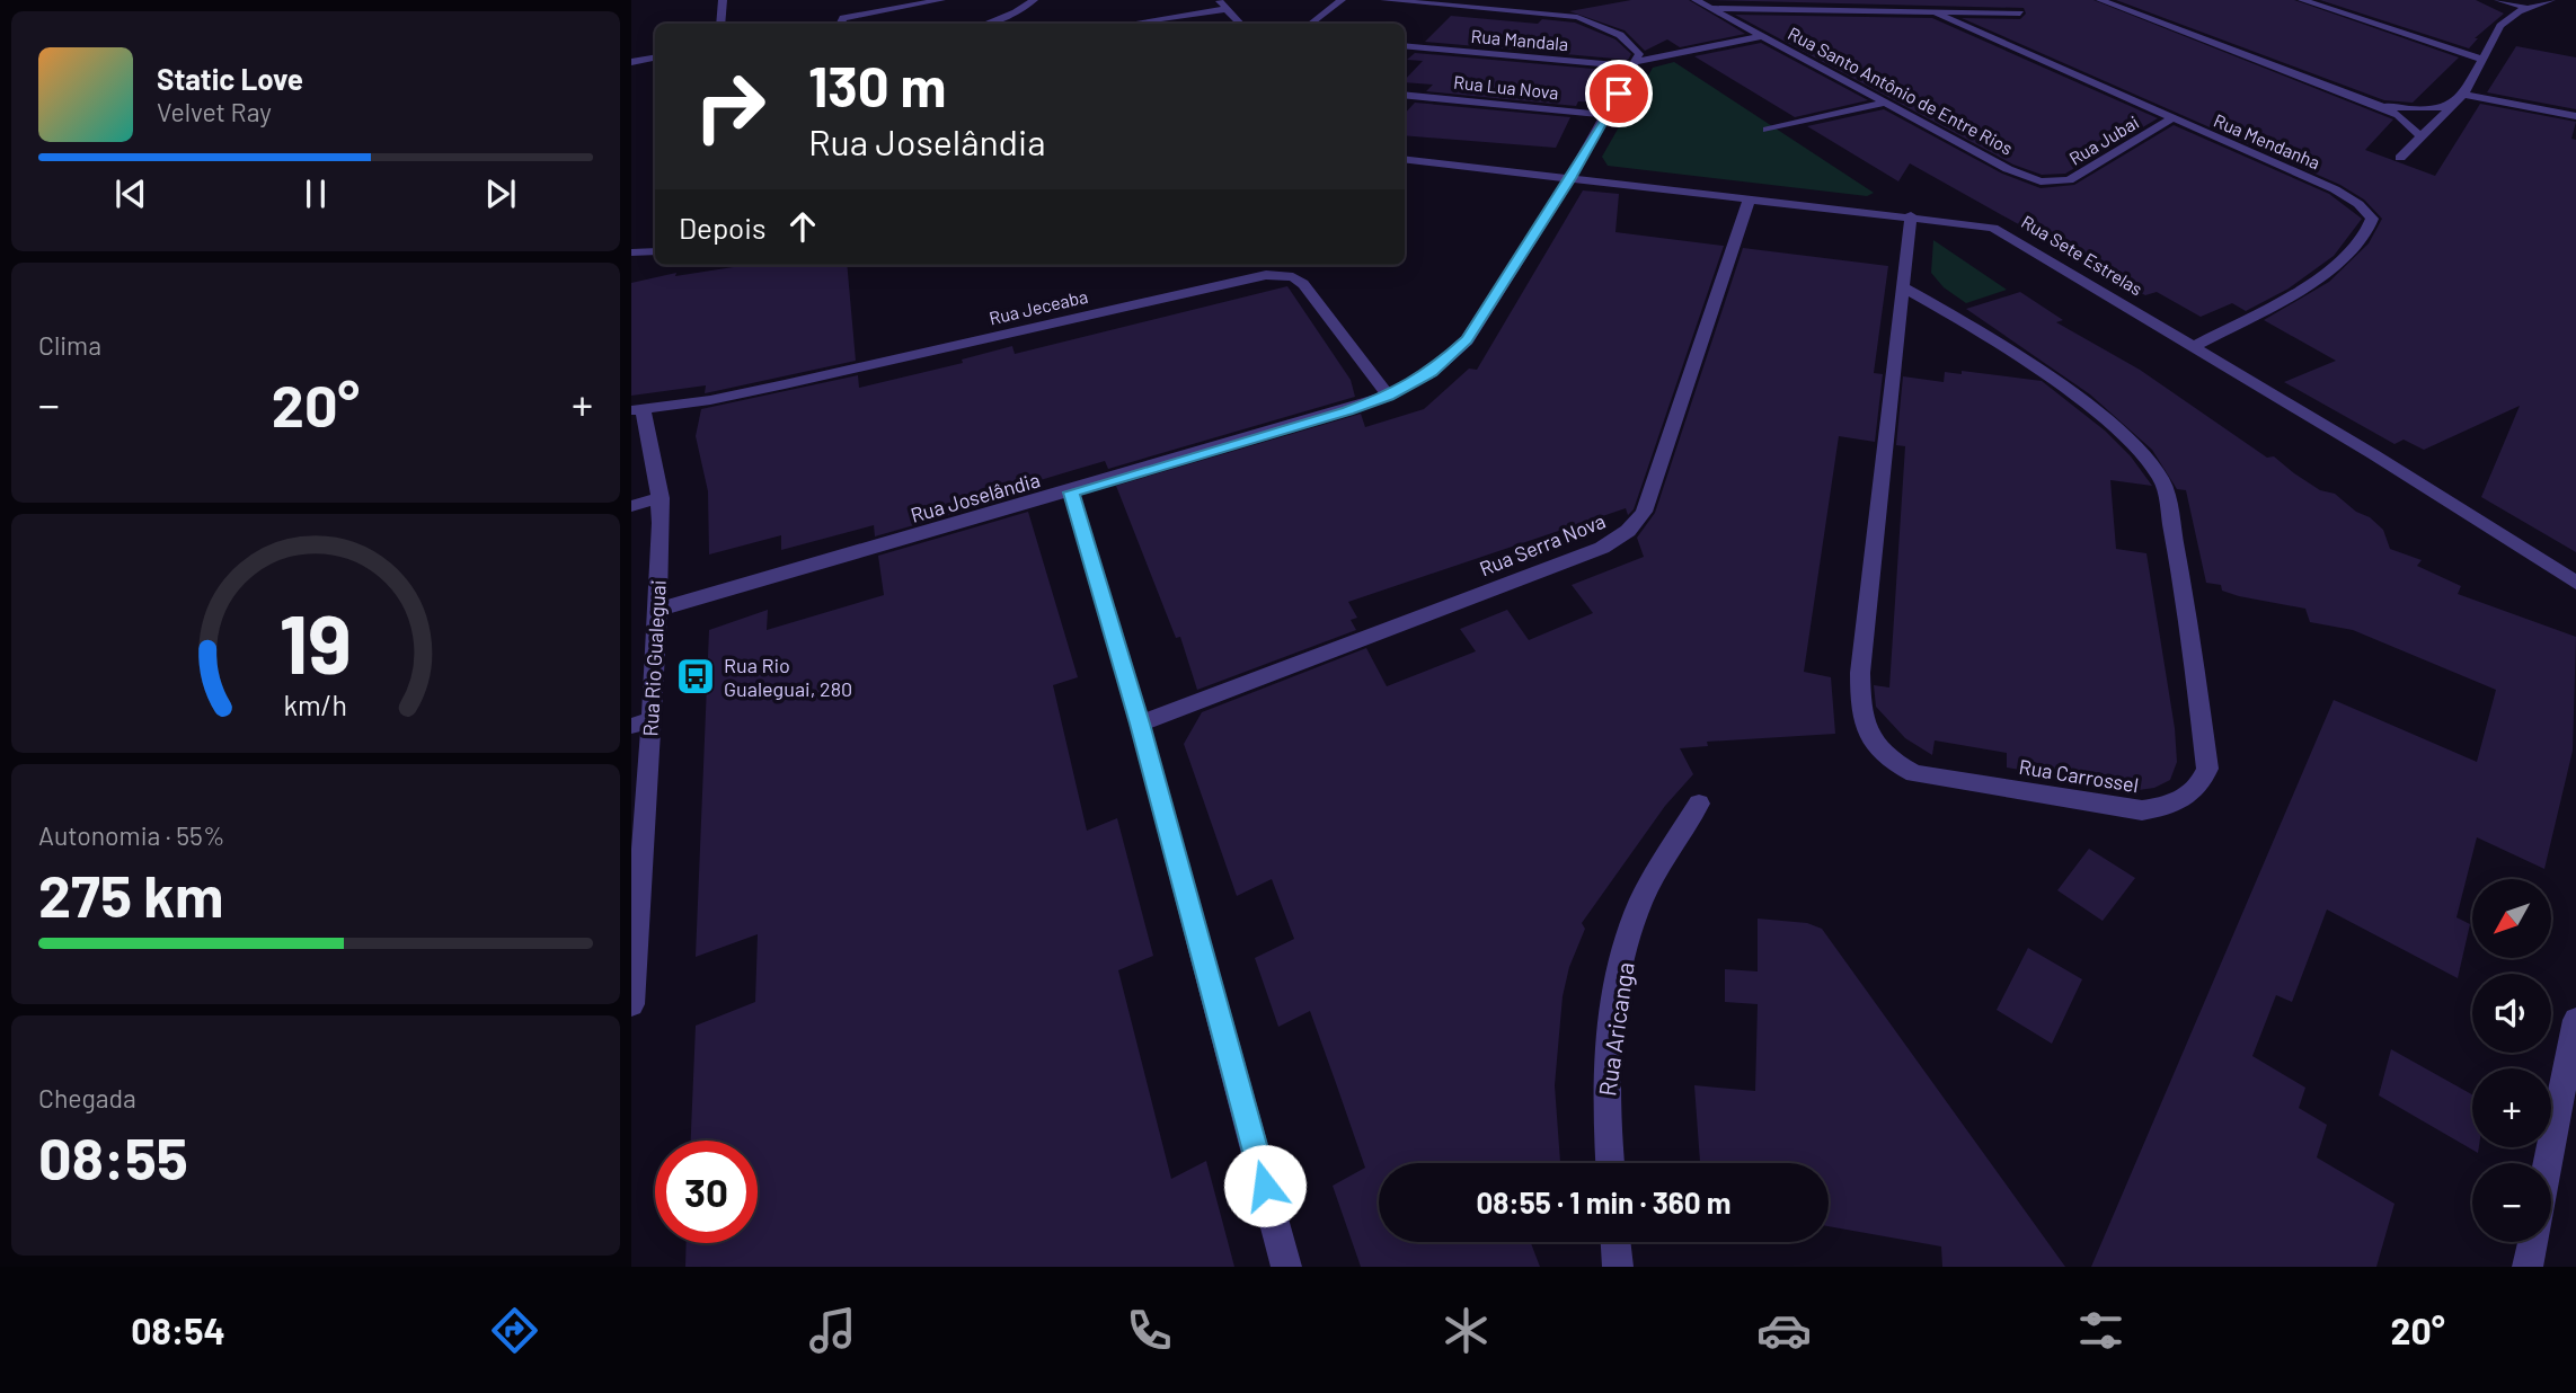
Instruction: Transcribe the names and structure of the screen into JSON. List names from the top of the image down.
{
  "streets": {
    "street": [
      "Rua Mandala",
      "Rua Lua Nova",
      "Rua Santo Antônio de Entre Rios",
      "Rua Jubai",
      "Rua Mendanha",
      "Rua Sete Estrelas",
      "Rua Jeceaba",
      "Rua Joselândia",
      "Rua Serra Nova",
      "Rua Rio Gualeguai",
      "Rua Carrossel",
      "Rua Aricanga"
    ]
  },
  "crossings": [
    ["Rua Mandala", "Rua Santo Antônio de Entre Rios"],
    ["Rua Mandala", "Rua Joselândia"],
    ["Rua Lua Nova", "Rua Joselândia"],
    ["Rua Santo Antônio de Entre Rios", "Rua Jubai"],
    ["Rua Jubai", "Rua Mendanha"],
    ["Rua Mendanha", "Rua Sete Estrelas"],
    ["Rua Sete Estrelas", "Rua Joselândia"],
    ["Rua Sete Estrelas", "Rua Serra Nova"],
    ["Rua Sete Estrelas", "Rua Carrossel"],
    ["Rua Jeceaba", "Rua Joselândia"],
    ["Rua Jeceaba", "Rua Rio Gualeguai"],
    ["Rua Joselândia", "Rua Rio Gualeguai"]
  ],
  "places": {
    "bus stop": ["Rua Rio Gualeguai, 280"]
  },
  "north": "bottom left",
  "page": {
    "turn": ["130 m", "Rua Joselândia"],
    "song": ["Static Love", "Velvet Ray"],
    "then": "Depois",
    "tile": [
      "Clima",
      ["Autonomia · 55%", "275 km"],
      ["Chegada", "08:55"]
    ],
    "heat": ["−", "20°", "+"],
    "map_buttons": ["+", "−"],
    "limit": "30",
    "trip": "08:55 · 1 min · 360 m",
    "tabs": ["08:54", "20°"],
    "gauge": ["19", "km/h"]
  }
}
